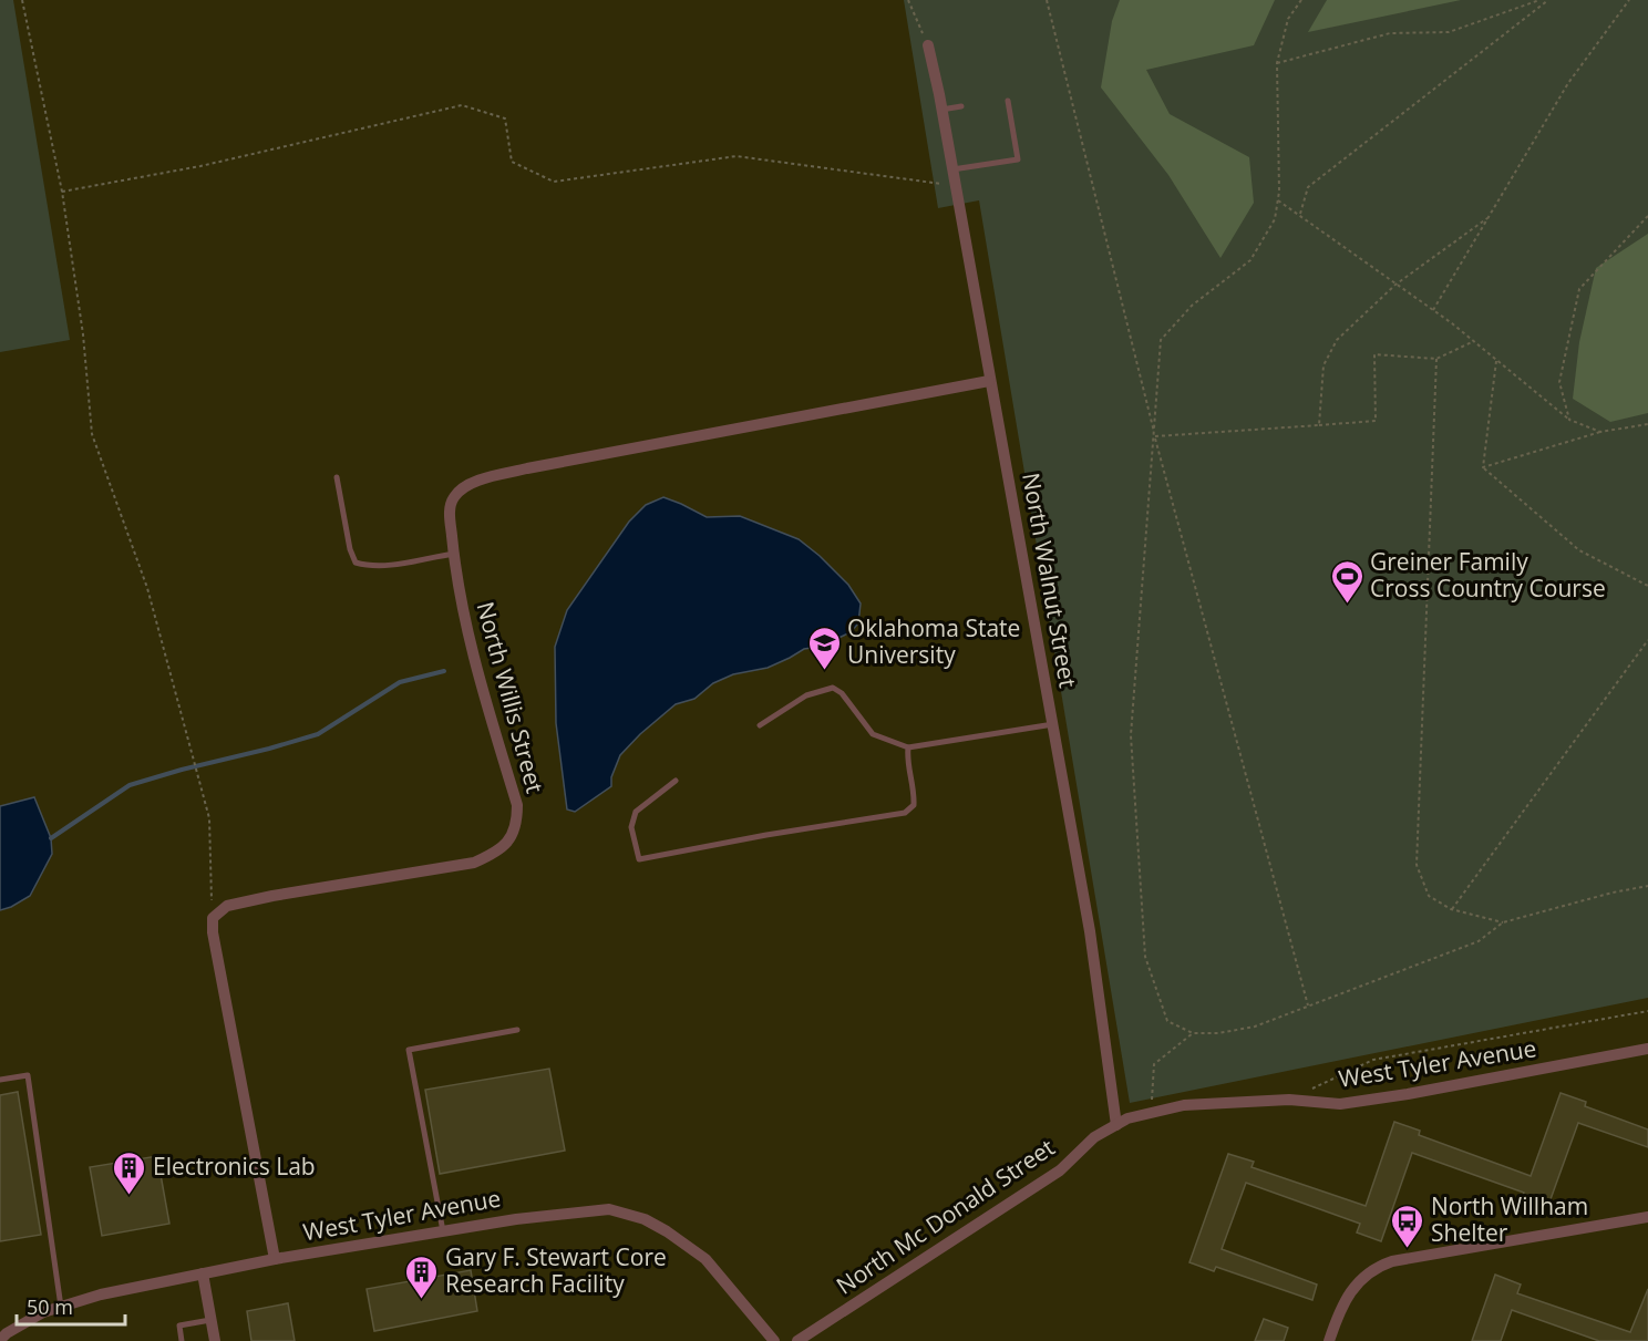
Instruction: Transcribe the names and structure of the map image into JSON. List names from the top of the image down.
{
  "streets": {
    "street": [
      "North Walnut Street",
      "North Willis Street",
      "West Tyler Avenue",
      "North Mc Donald Street"
    ]
  },
  "crossings": [
    ["North Walnut Street", "North Willis Street"],
    ["North Walnut Street", "West Tyler Avenue"],
    ["North Walnut Street", "North Mc Donald Street"],
    ["West Tyler Avenue", "North Mc Donald Street"]
  ],
  "places": {
    "sports": ["Greiner Family Cross Country Course"],
    "school or university": ["Oklahoma State University"],
    "building": ["Electronics Lab", "Gary F. Stewart Core Research Facility"],
    "bus stop": ["North Willham Shelter"]
  },
  "scale_bar": "50 m"
}
